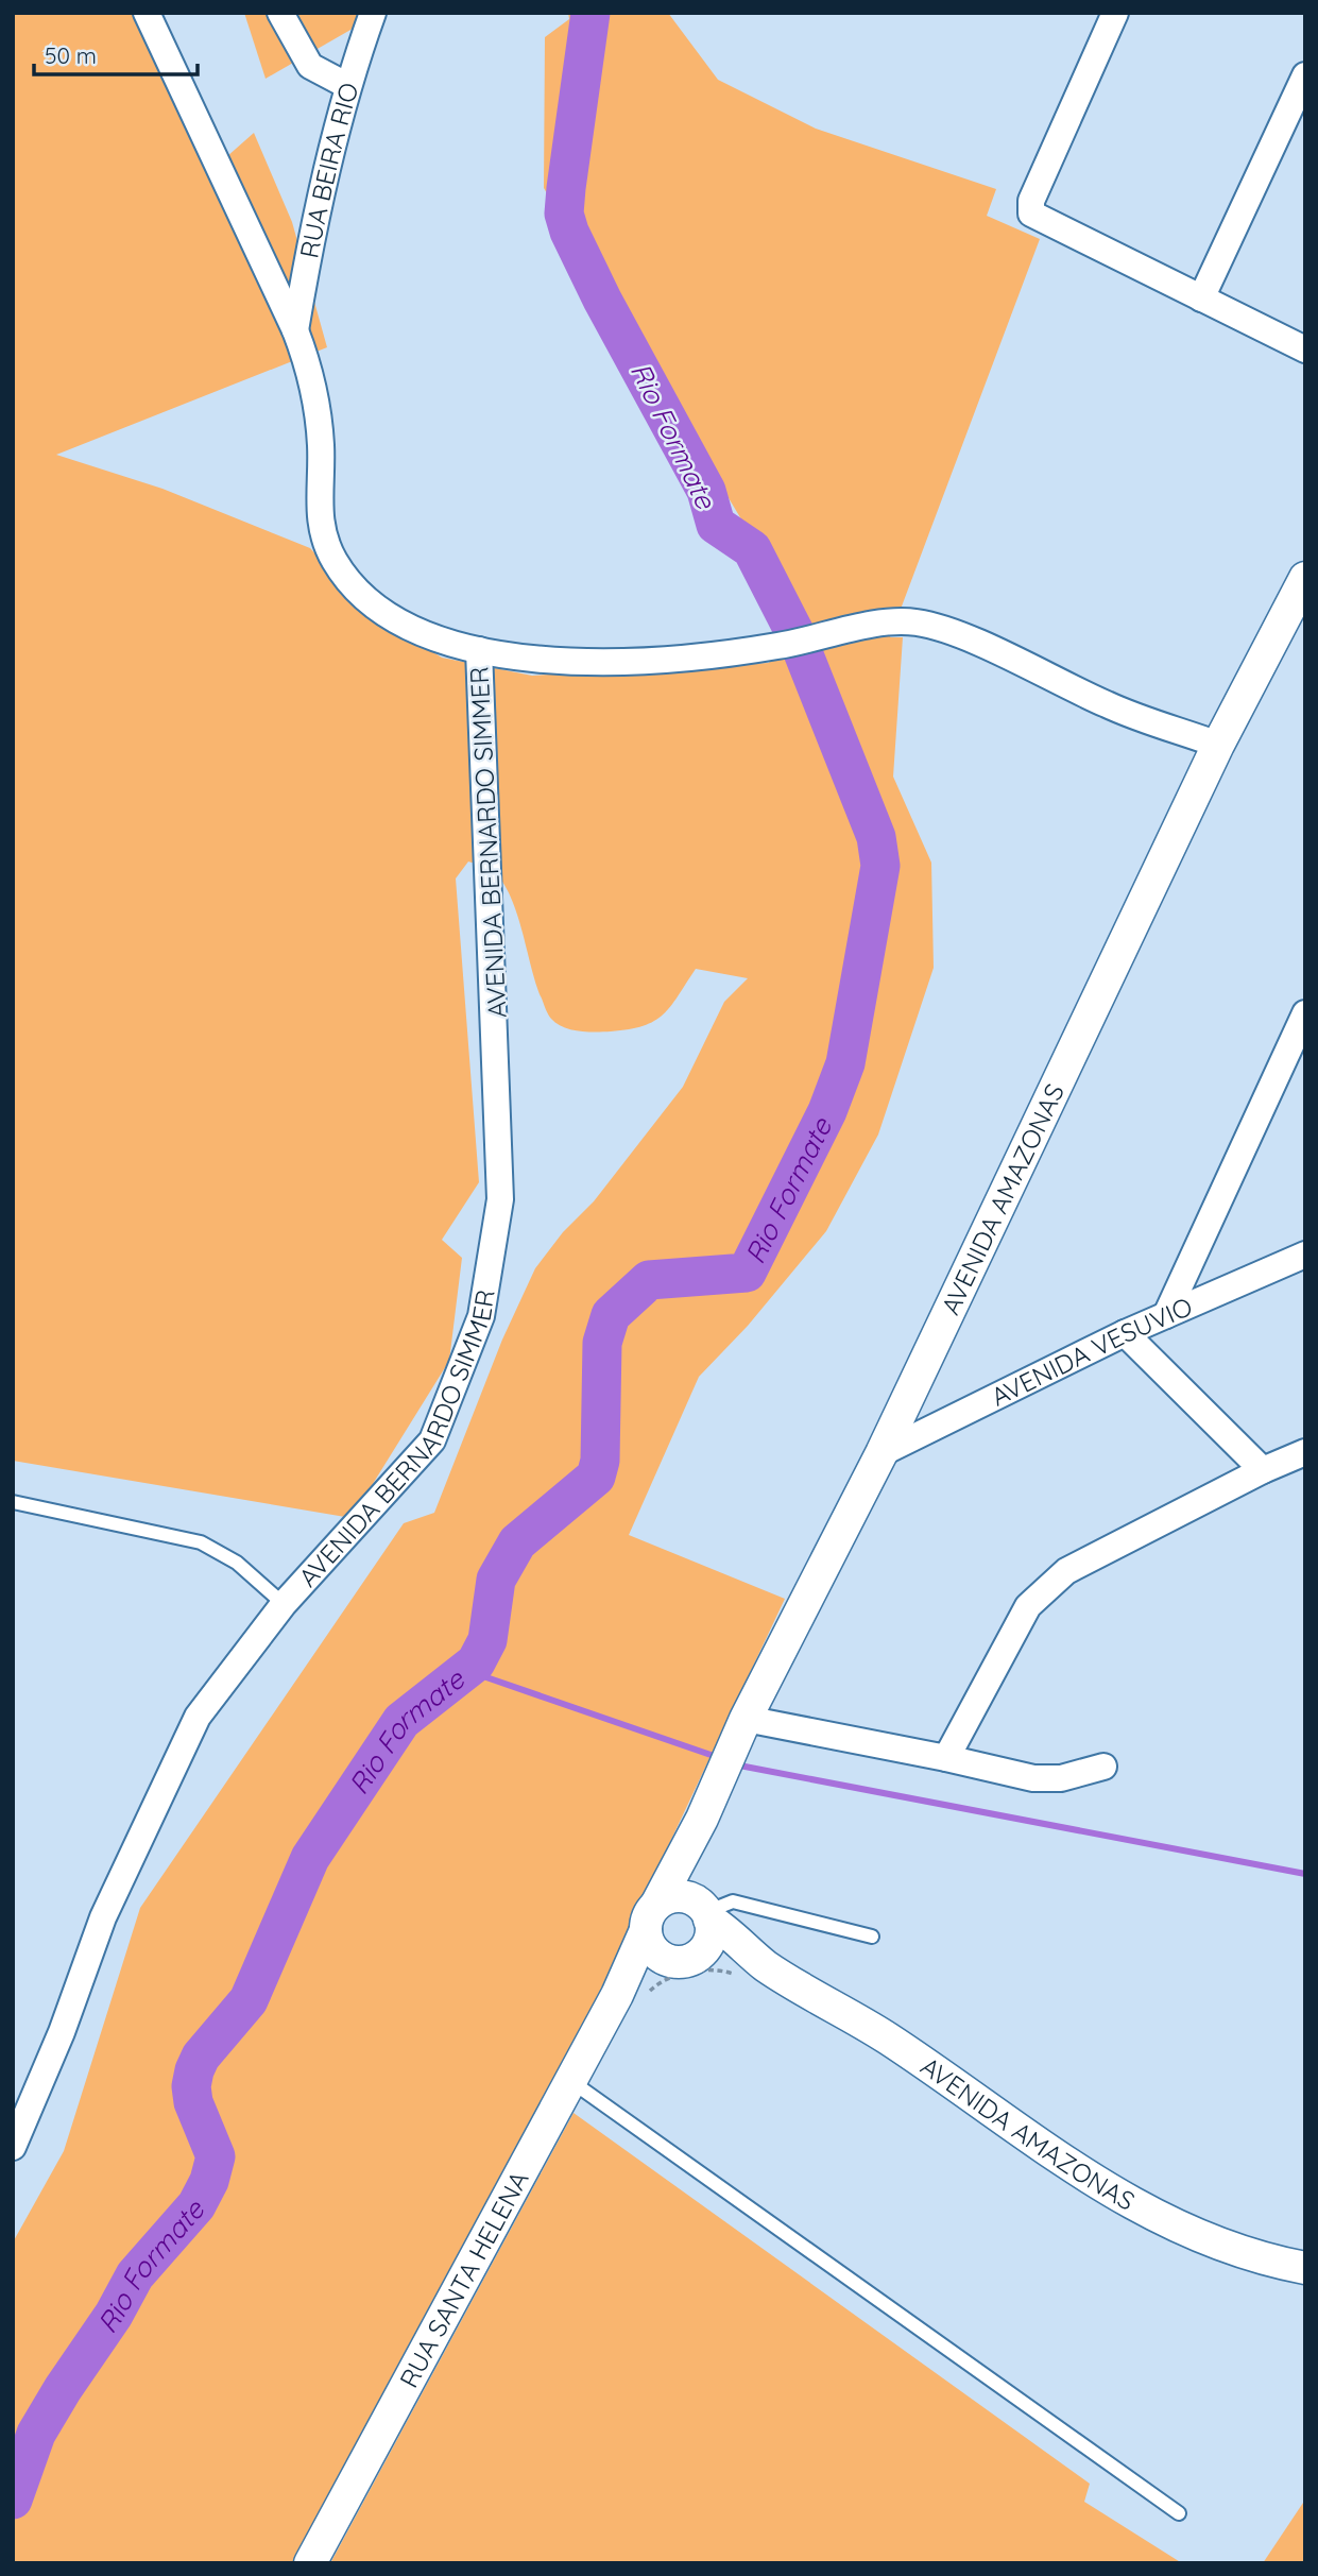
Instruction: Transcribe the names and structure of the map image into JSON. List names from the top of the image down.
{
  "streets": {
    "street": [
      "RUA BEIRA RIO",
      "AVENIDA BERNARDO SIMMER",
      "AVENIDA AMAZONAS",
      "AVENIDA VESUVIO",
      "RUA SANTA HELENA"
    ]
  },
  "crossings": [
    ["AVENIDA AMAZONAS", "AVENIDA VESUVIO"],
    ["AVENIDA AMAZONAS", "RUA SANTA HELENA"]
  ],
  "water": ["Rio Formate"],
  "scale_bar": "50 m"
}
